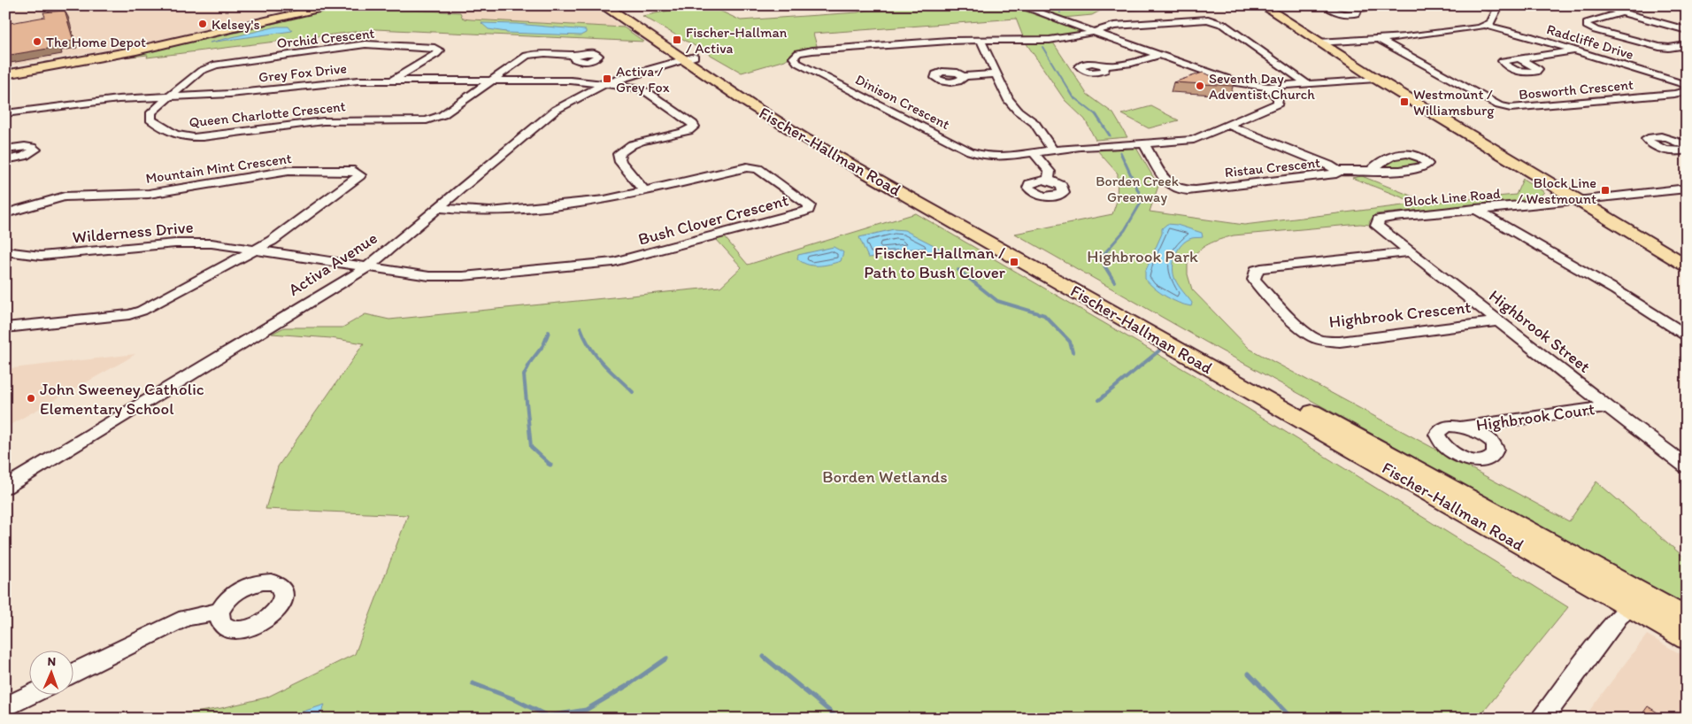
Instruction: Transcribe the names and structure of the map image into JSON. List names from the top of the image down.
{
  "streets": {
    "main road": ["Fischer-Hallman Road"],
    "street": [
      "Orchid Crescent",
      "Radcliffe Drive",
      "Grey Fox Drive",
      "Bosworth Crescent",
      "Dinison Crescent",
      "Queen Charlotte Crescent",
      "Ristau Crescent",
      "Mountain Mint Crescent",
      "Block Line Road",
      "Bush Clover Crescent",
      "Wilderness Drive",
      "Activa Avenue",
      "Highbrook Crescent",
      "Highbrook Street",
      "Highbrook Court"
    ]
  },
  "crossings": [
    ["Orchid Crescent", "Grey Fox Drive"],
    ["Orchid Crescent", "Queen Charlotte Crescent"],
    ["Grey Fox Drive", "Queen Charlotte Crescent"],
    ["Grey Fox Drive", "Bush Clover Crescent"],
    ["Grey Fox Drive", "Activa Avenue"],
    ["Dinison Crescent", "Ristau Crescent"],
    ["Fischer-Hallman Road", "Activa Avenue"],
    ["Mountain Mint Crescent", "Wilderness Drive"],
    ["Block Line Road", "Highbrook Street"],
    ["Bush Clover Crescent", "Wilderness Drive"],
    ["Bush Clover Crescent", "Activa Avenue"],
    ["Wilderness Drive", "Activa Avenue"],
    ["Highbrook Crescent", "Highbrook Street"],
    ["Highbrook Street", "Highbrook Court"]
  ],
  "parks": ["Borden Creek Greenway", "Highbrook Park", "Borden Wetlands"],
  "places": {
    "other": [
      "Kelsey's",
      "The Home Depot",
      "Seventh Day Adventist Church",
      "John Sweeney Catholic Elementary School"
    ],
    "transit": [
      "Fischer-Hallman / Activa",
      "Activa / Grey Fox",
      "Westmount / Williamsburg",
      "Block Line / Westmount",
      "Fischer-Hallman / Path to Bush Clover"
    ]
  },
  "north": "top"
}
